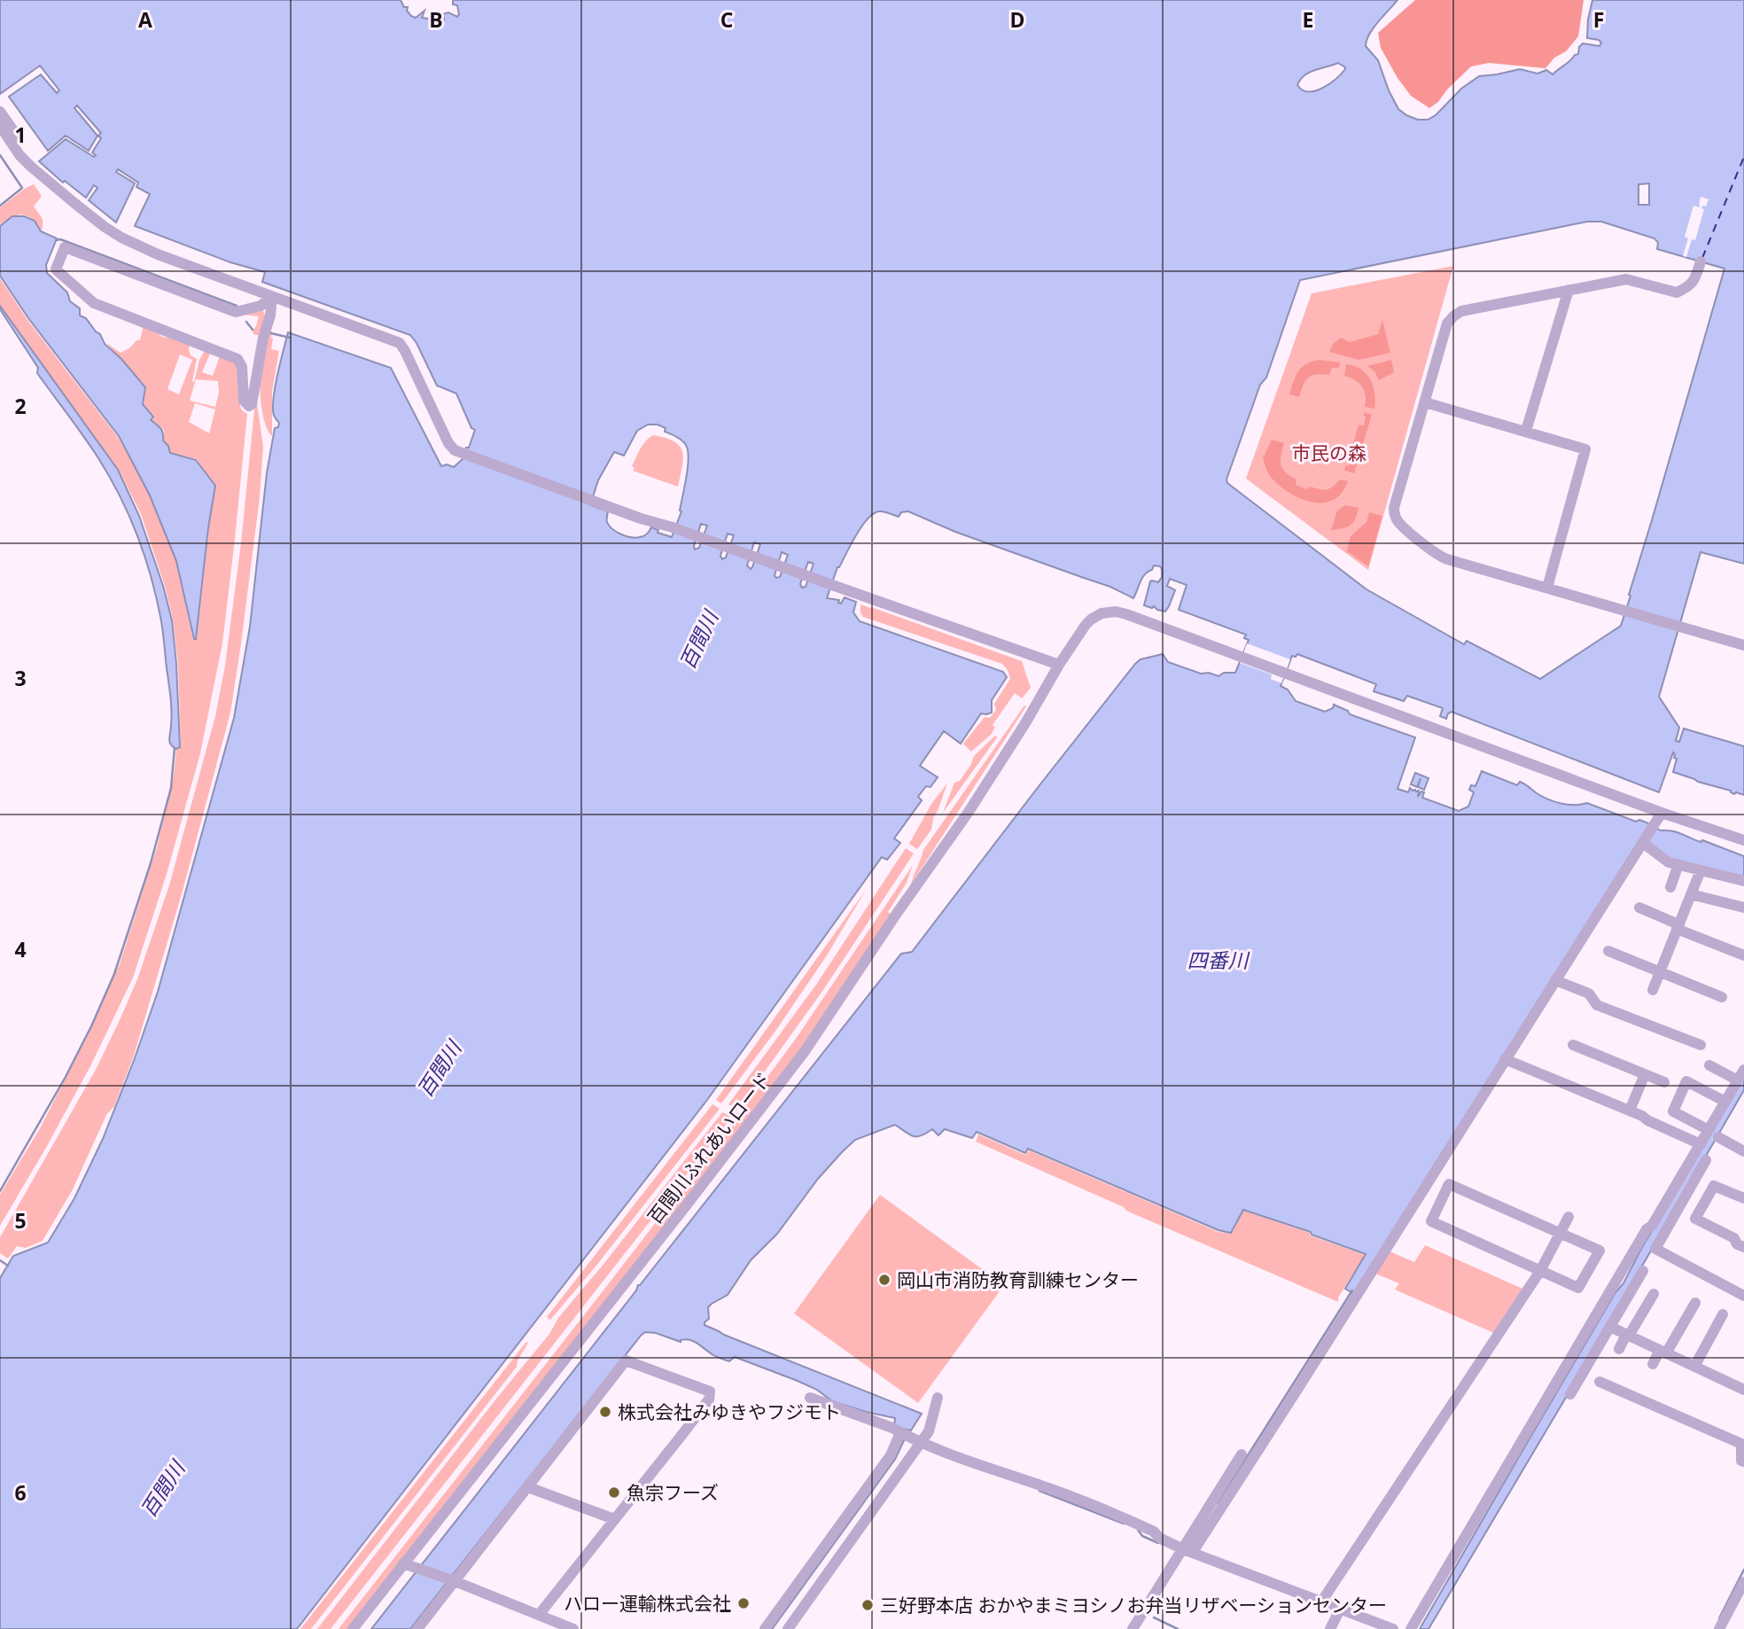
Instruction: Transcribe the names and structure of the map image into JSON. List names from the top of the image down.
{
  "streets": {
    "street": ["百間川ふれあいロード"]
  },
  "water": ["百間川", "四番川"],
  "parks": ["市民の森"],
  "places": [
    "岡山市消防教育訓練センター",
    "株式会社みゆきやフジモト",
    "魚宗フーズ",
    "ハロー運輸株式会社",
    "三好野本店 おかやまミヨシノお弁当リザベーションセンター"
  ],
  "grid": {
    "columns": [
      "A",
      "B",
      "C",
      "D",
      "E",
      "F"
    ],
    "rows": [
      "1",
      "2",
      "3",
      "4",
      "5",
      "6"
    ]
  }
}
